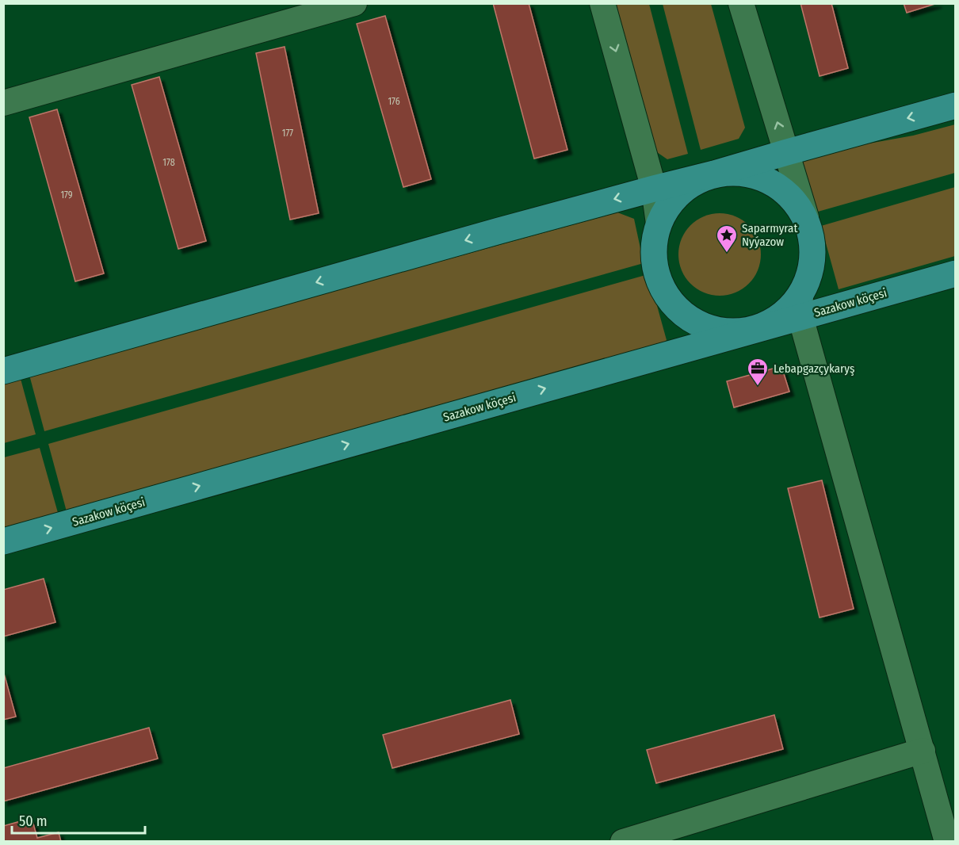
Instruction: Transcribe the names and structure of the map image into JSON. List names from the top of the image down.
{
  "streets": {
    "main road": ["Sazakow köçesi"]
  },
  "places": {
    "place": ["Saparmyrat Nyýazow"],
    "office": ["Lebapgazçykaryş"]
  },
  "house_numbers": [
    "176",
    "177",
    "178",
    "179"
  ],
  "scale_bar": "50 m"
}
